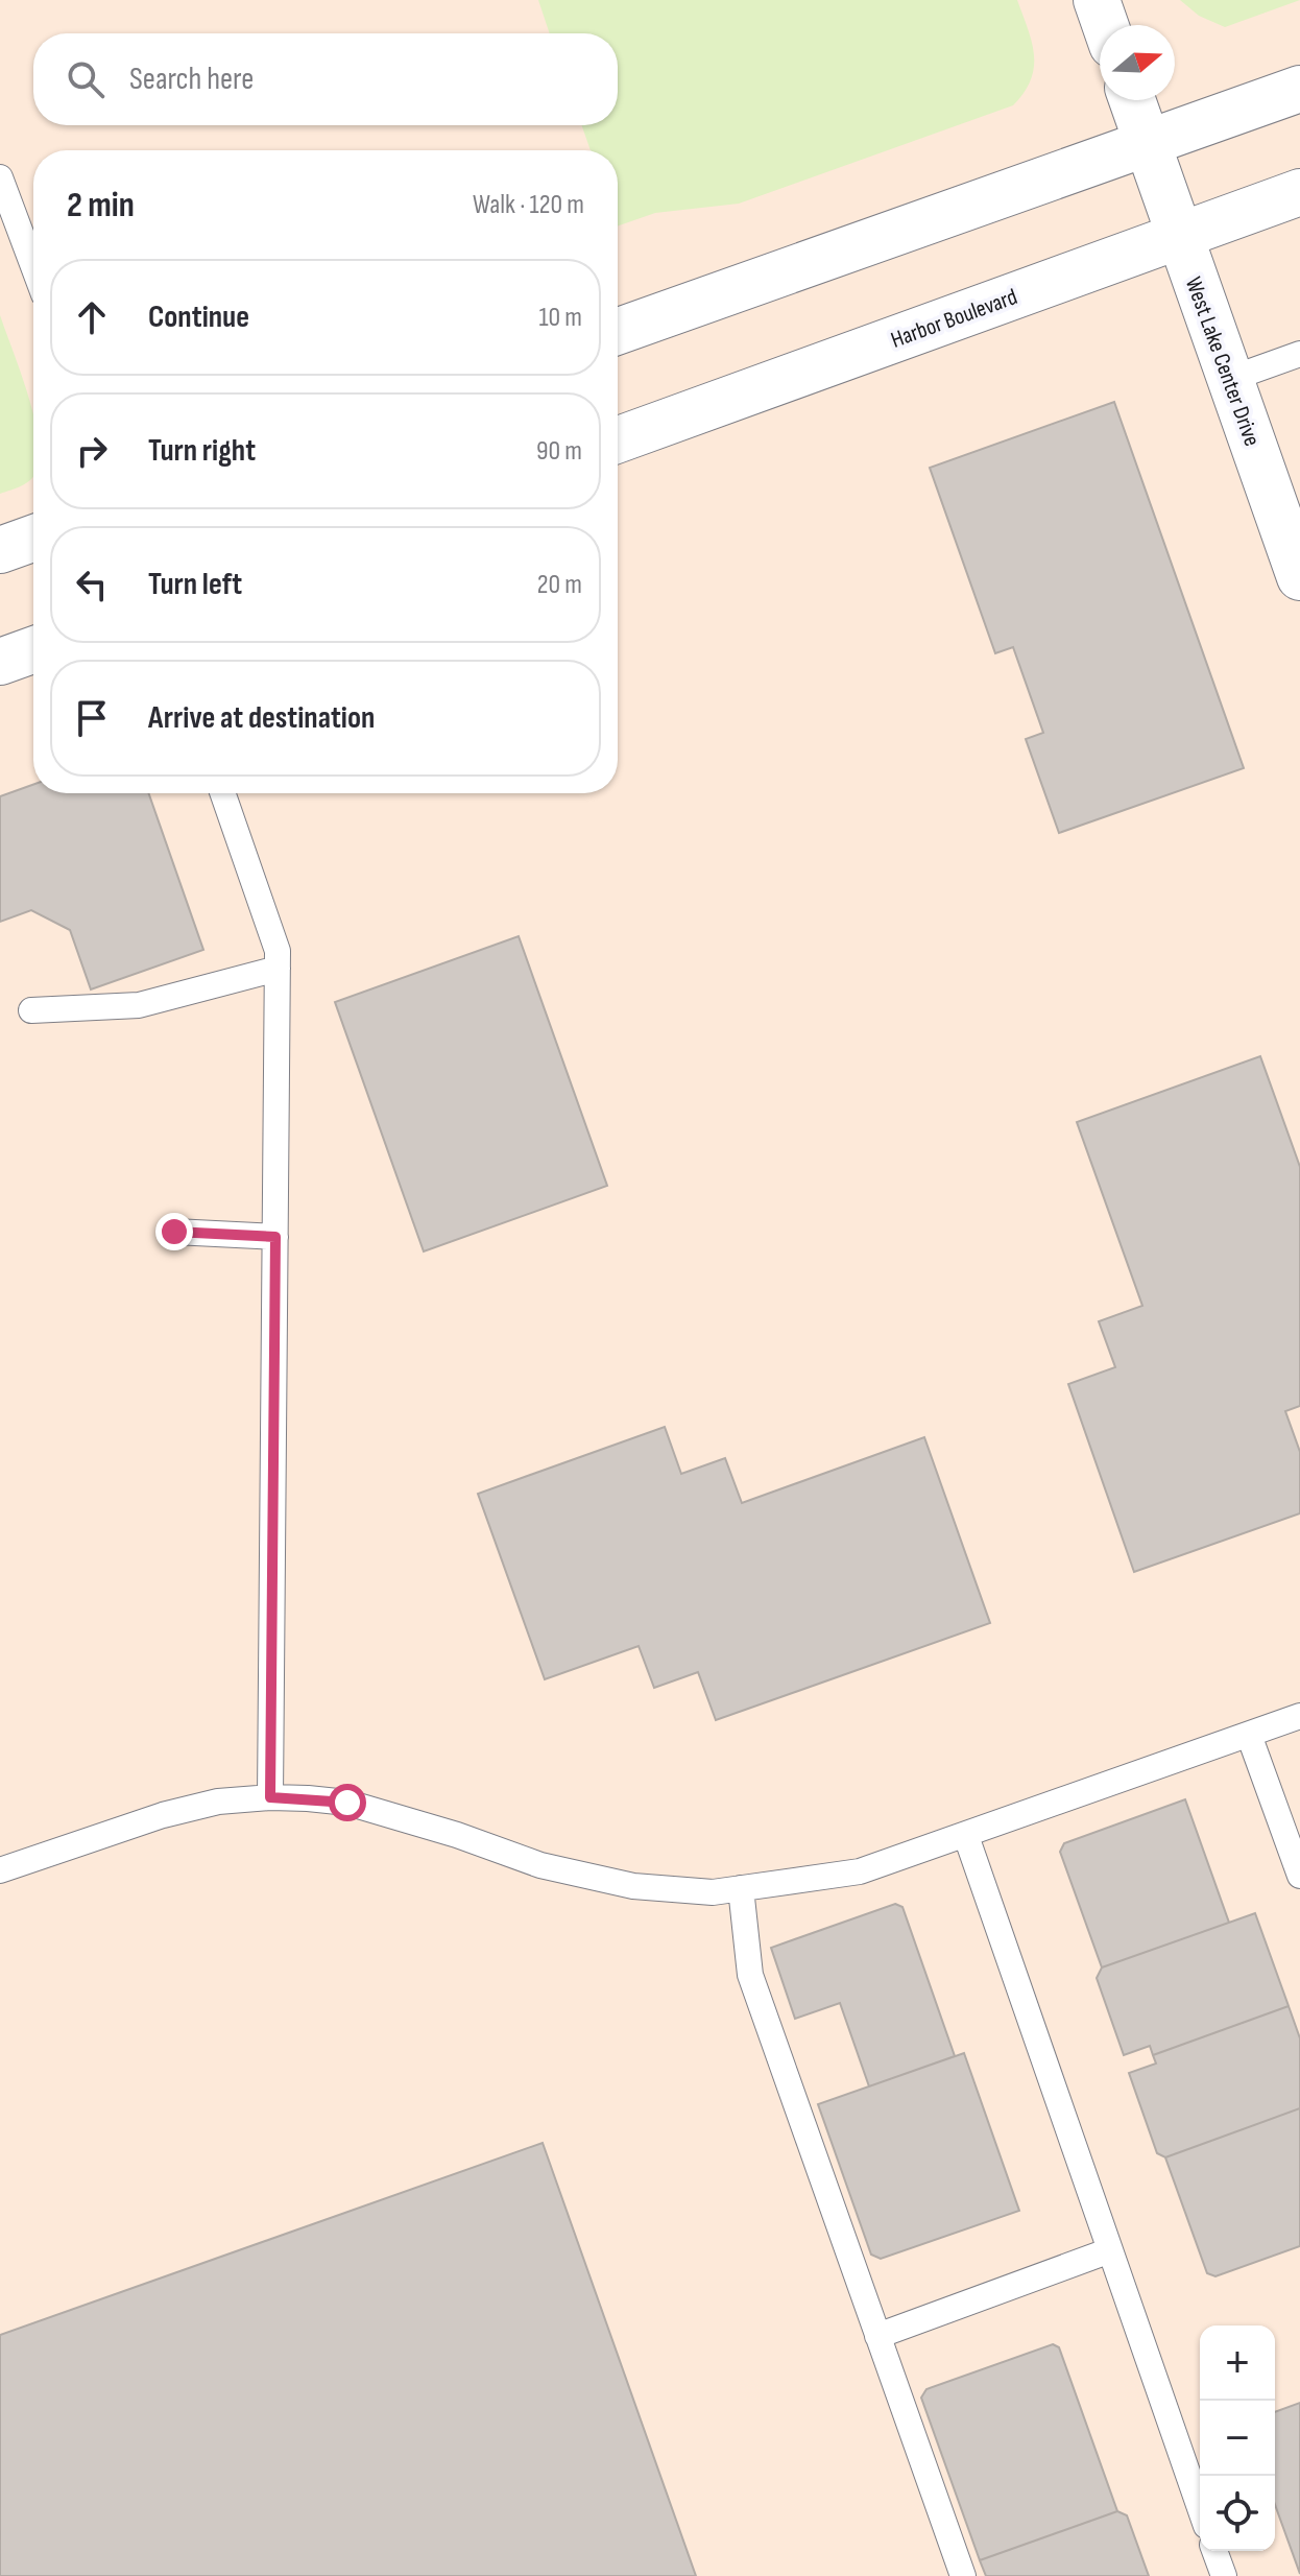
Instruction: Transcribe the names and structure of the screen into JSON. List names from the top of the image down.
{
  "streets": {
    "main road": ["Harbor Boulevard", "West Lake Center Drive"]
  },
  "crossings": [
    ["Harbor Boulevard", "West Lake Center Drive"]
  ],
  "north": "right",
  "page": {
    "search": "Search here",
    "heading": ["2 min", "Walk · 120 m"],
    "list": [
      ["Continue", "10 m"],
      ["Turn right", "90 m"],
      ["Turn left", "20 m"],
      "Arrive at destination"
    ],
    "map_buttons": ["+", "−"]
  }
}
